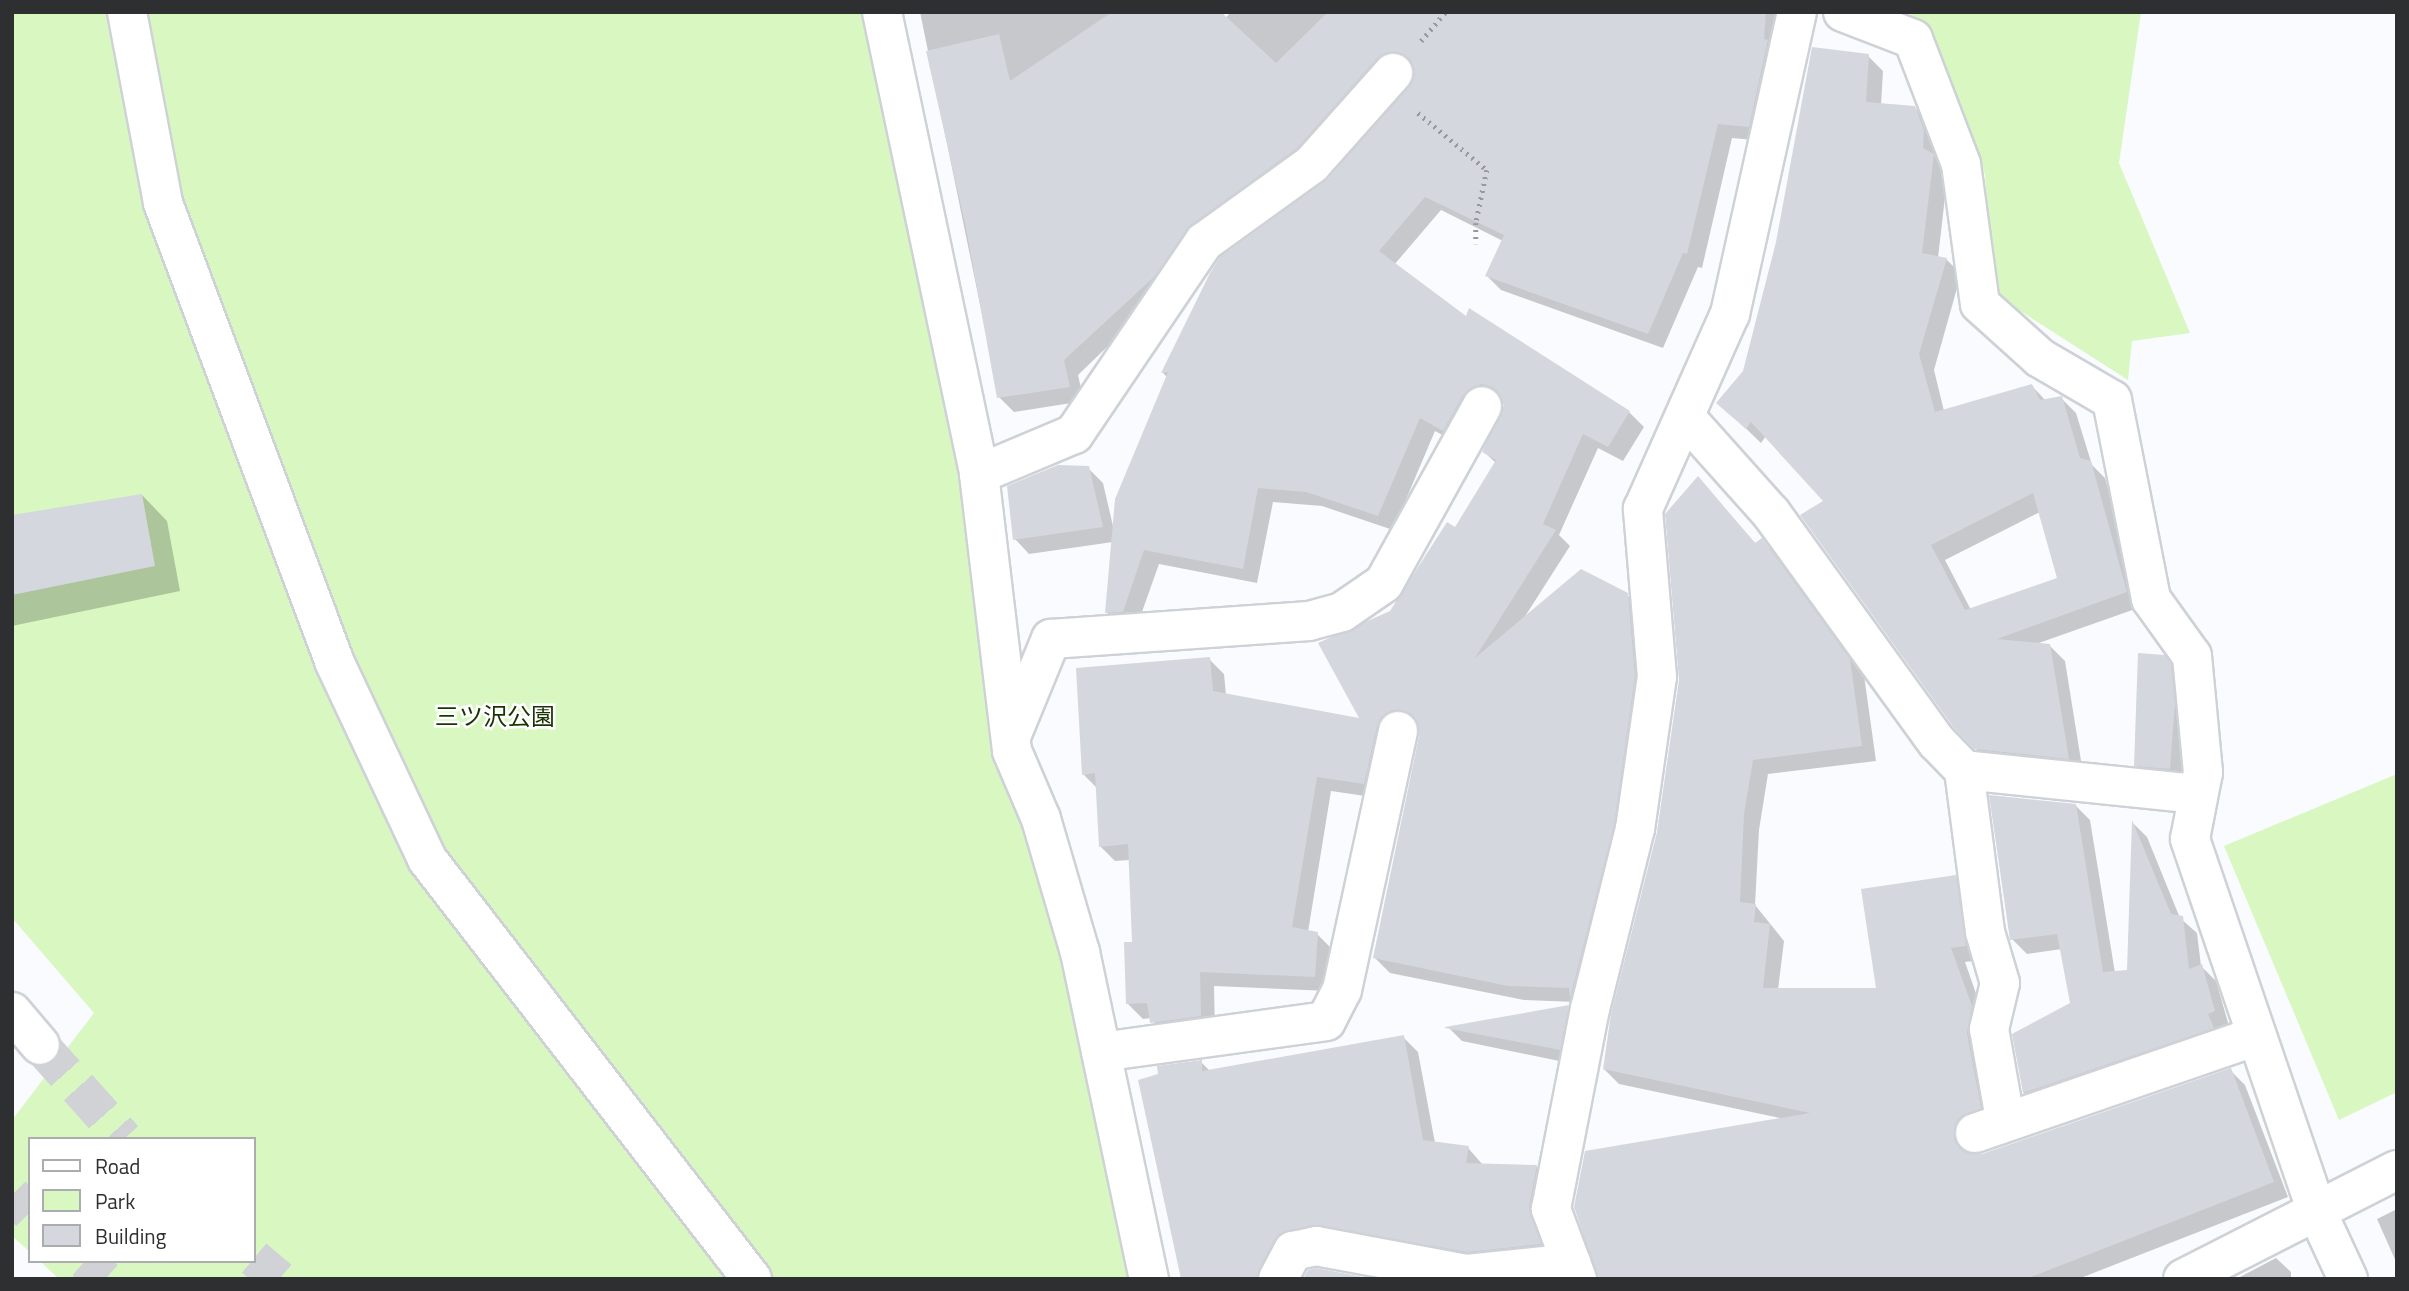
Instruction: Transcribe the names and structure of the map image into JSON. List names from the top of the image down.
{
  "parks": ["三ツ沢公園"],
  "legend": ["Road", "Park", "Building"]
}
